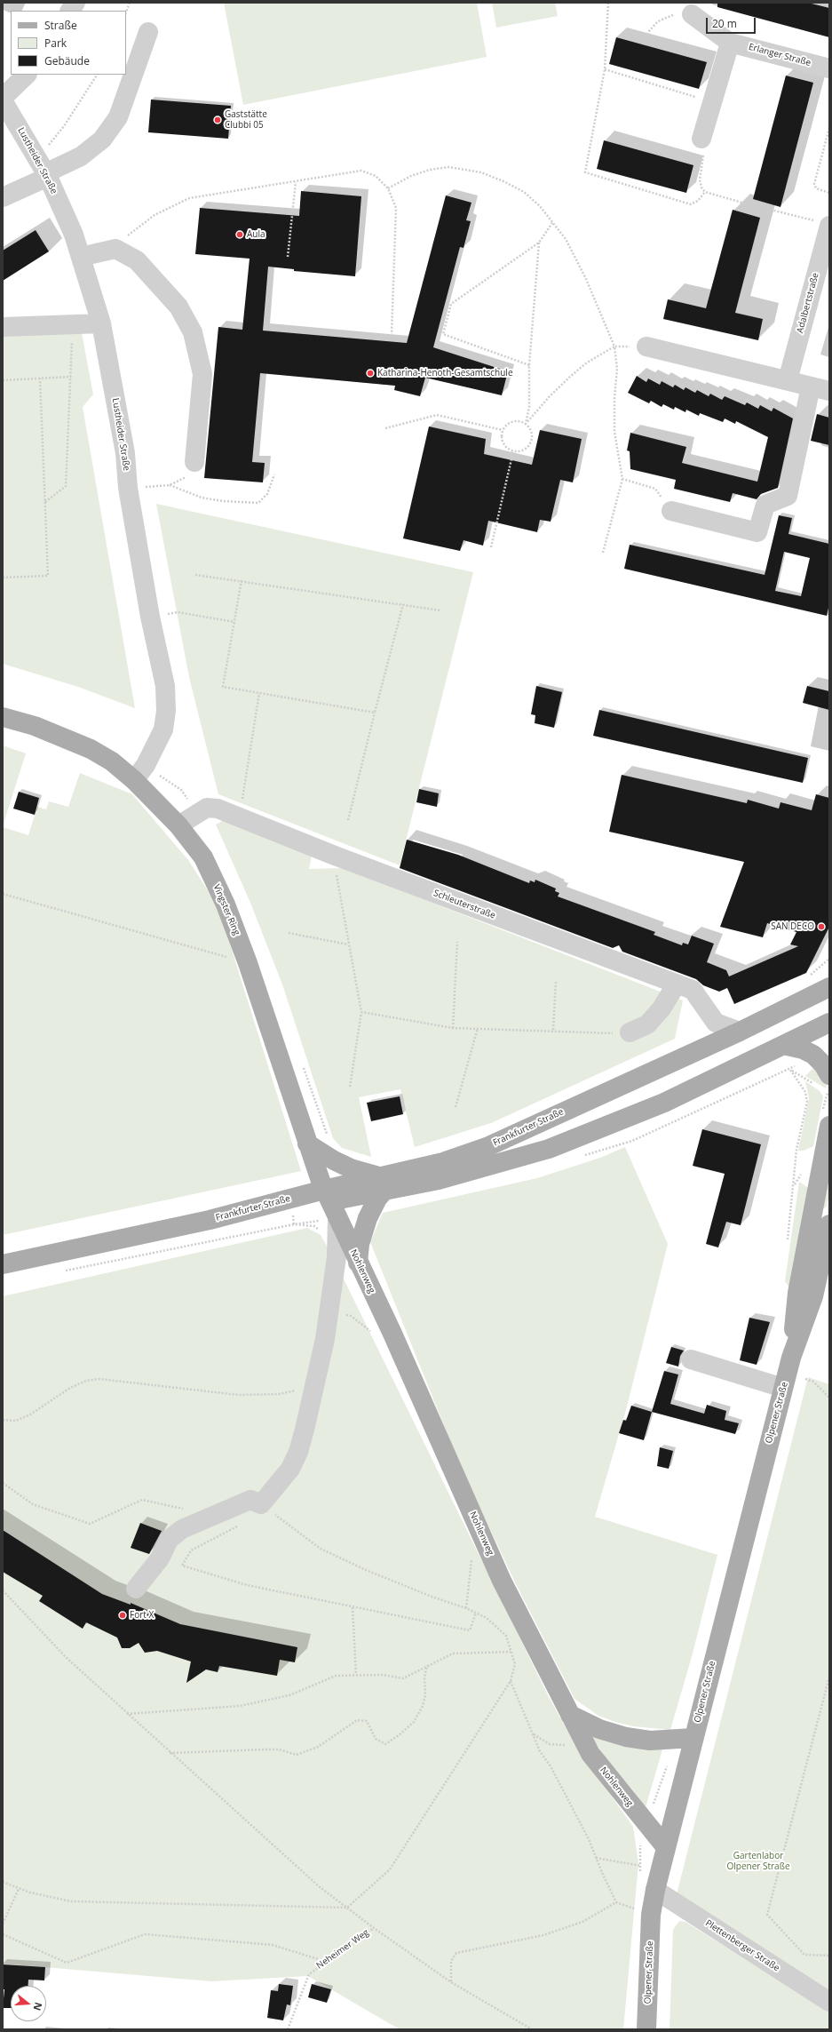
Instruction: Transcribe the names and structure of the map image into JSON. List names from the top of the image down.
{
  "streets": {
    "main road": [
      "Vingster Ring",
      "Frankfurter Straße",
      "Nohlenweg",
      "Olpener Straße"
    ],
    "street": [
      "Erlanger Straße",
      "Lustheider Straße",
      "Adalbertstraße",
      "Schleuterstraße",
      "Plettenberger Straße"
    ],
    "path": ["Neheimer Weg"]
  },
  "crossings": [
    ["Lustheider Straße", "Vingster Ring"],
    ["Schleuterstraße", "Vingster Ring"],
    ["Schleuterstraße", "Frankfurter Straße"],
    ["Vingster Ring", "Frankfurter Straße"],
    ["Vingster Ring", "Nohlenweg"],
    ["Frankfurter Straße", "Nohlenweg"],
    ["Nohlenweg", "Olpener Straße"],
    ["Olpener Straße", "Plettenberger Straße"]
  ],
  "parks": ["Gartenlabor Olpener Straße"],
  "places": [
    "Gaststätte Clubbi 05",
    "Aula",
    "Katharina-Henoth-Gesamtschule",
    "SAN DECO",
    "Fort X"
  ],
  "legend": ["Straße", "Park", "Gebäude"],
  "scale_bar": "20 m",
  "north": "right"
}
